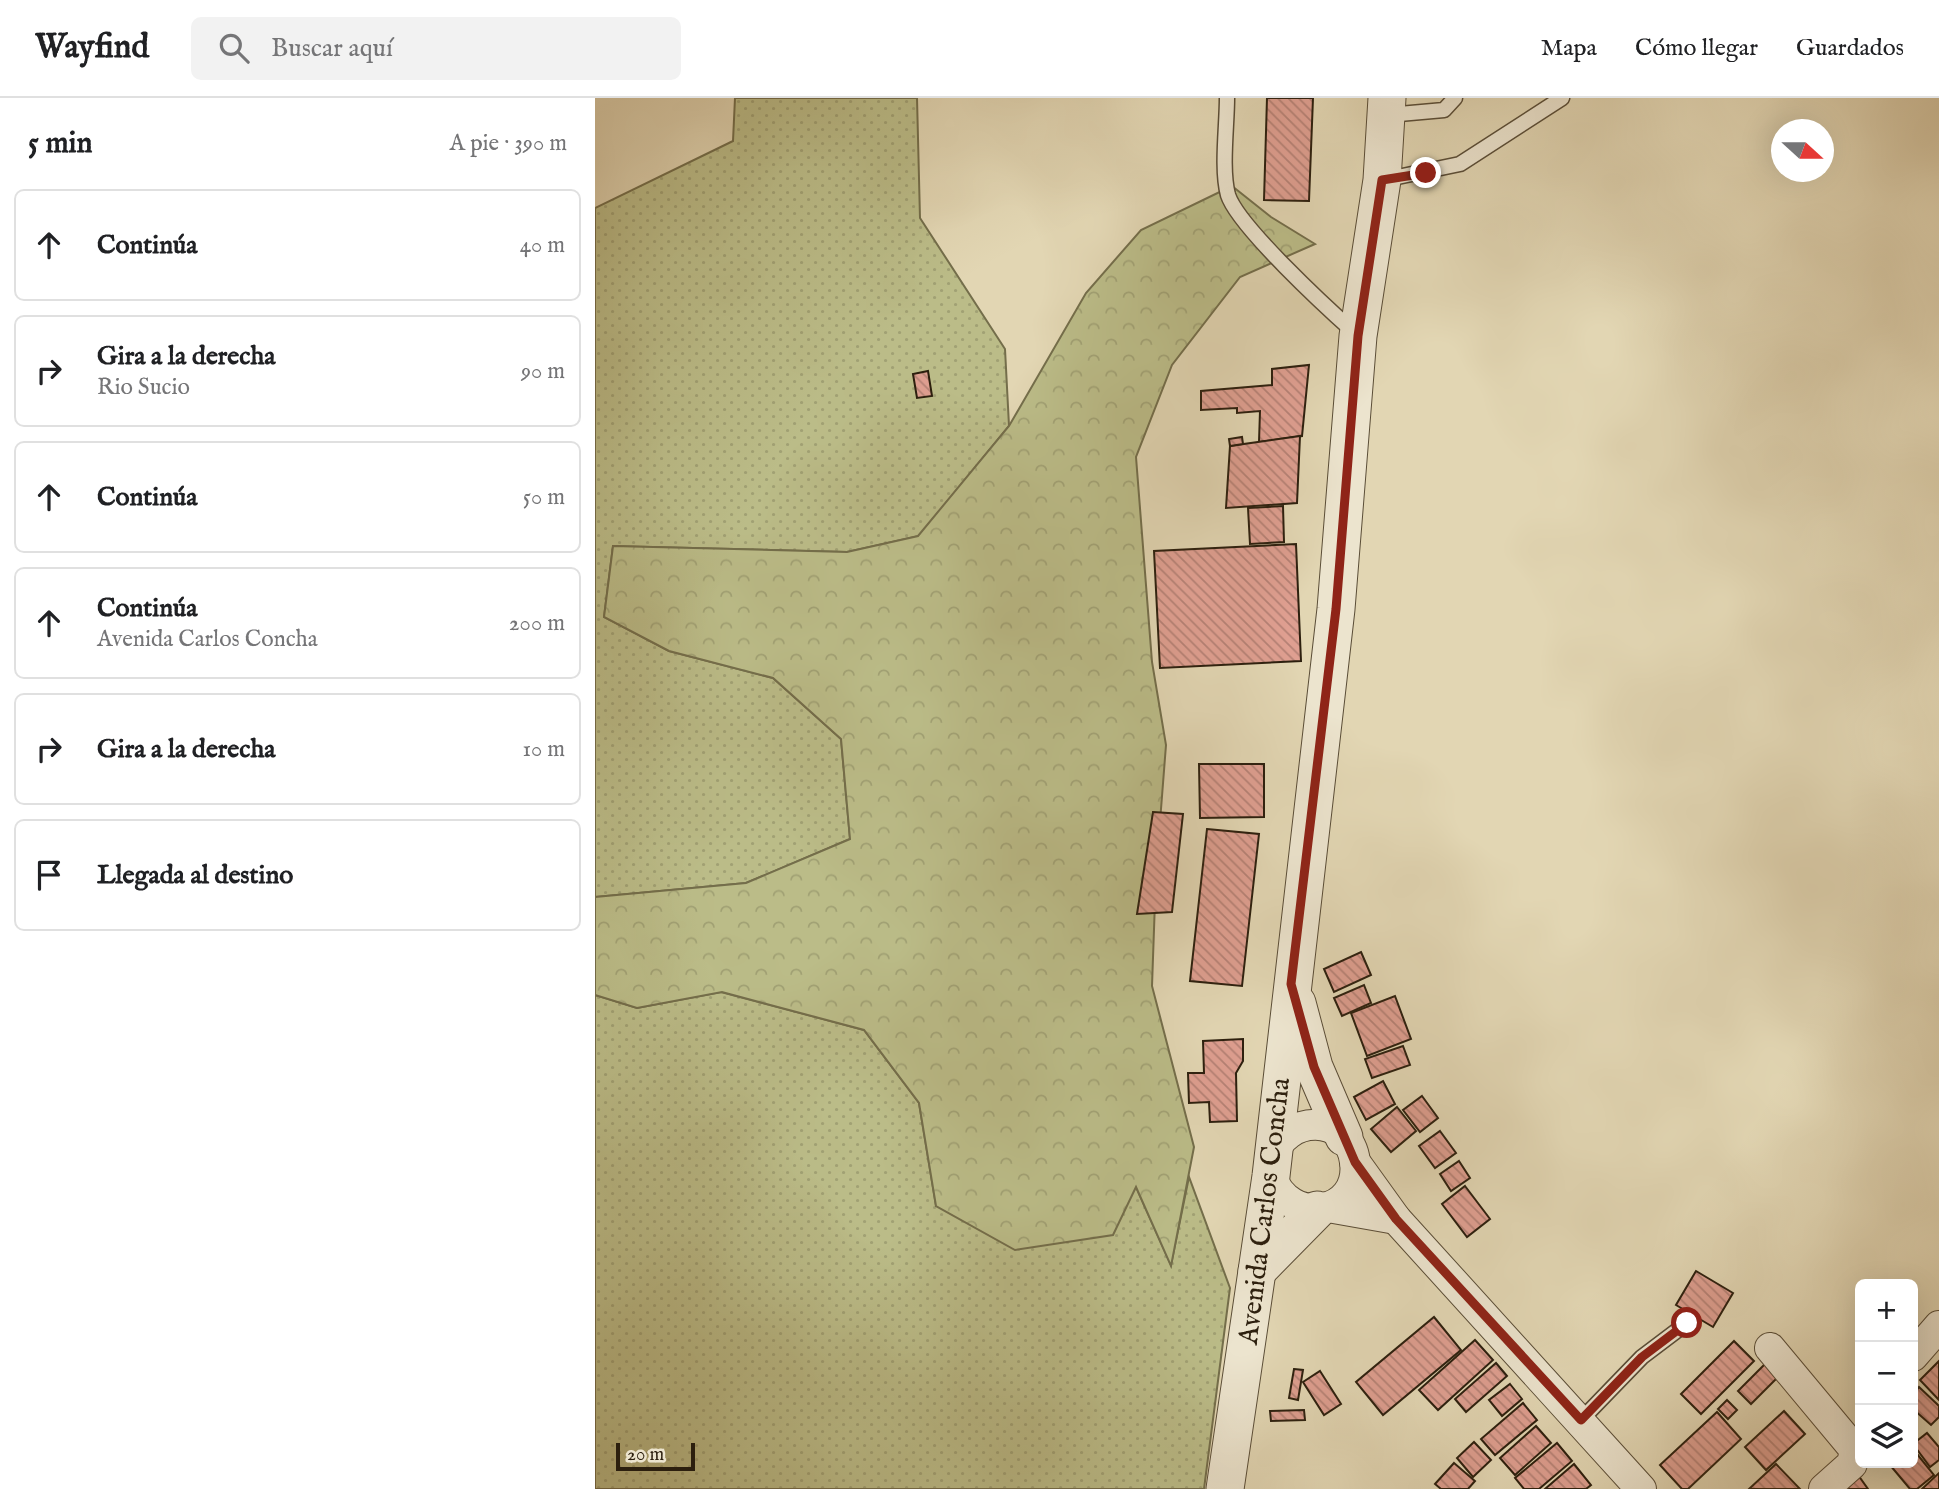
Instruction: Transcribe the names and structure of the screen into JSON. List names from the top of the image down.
{
  "streets": {
    "street": ["Avenida Carlos Concha"]
  },
  "scale_bar": "20 m",
  "north": "right",
  "page": {
    "header": "Wayfind",
    "search": "Buscar aquí",
    "nav": ["Mapa", "Cómo llegar", "Guardados"],
    "heading": ["5 min", "A pie · 390 m"],
    "list": [
      ["Continúa", "40 m"],
      ["Gira a la derecha", "Rio Sucio", "90 m"],
      ["Continúa", "50 m"],
      ["Continúa", "Avenida Carlos Concha", "200 m"],
      ["Gira a la derecha", "10 m"],
      "Llegada al destino"
    ],
    "map_buttons": ["+", "−"],
    "scale": "20 m"
  }
}
